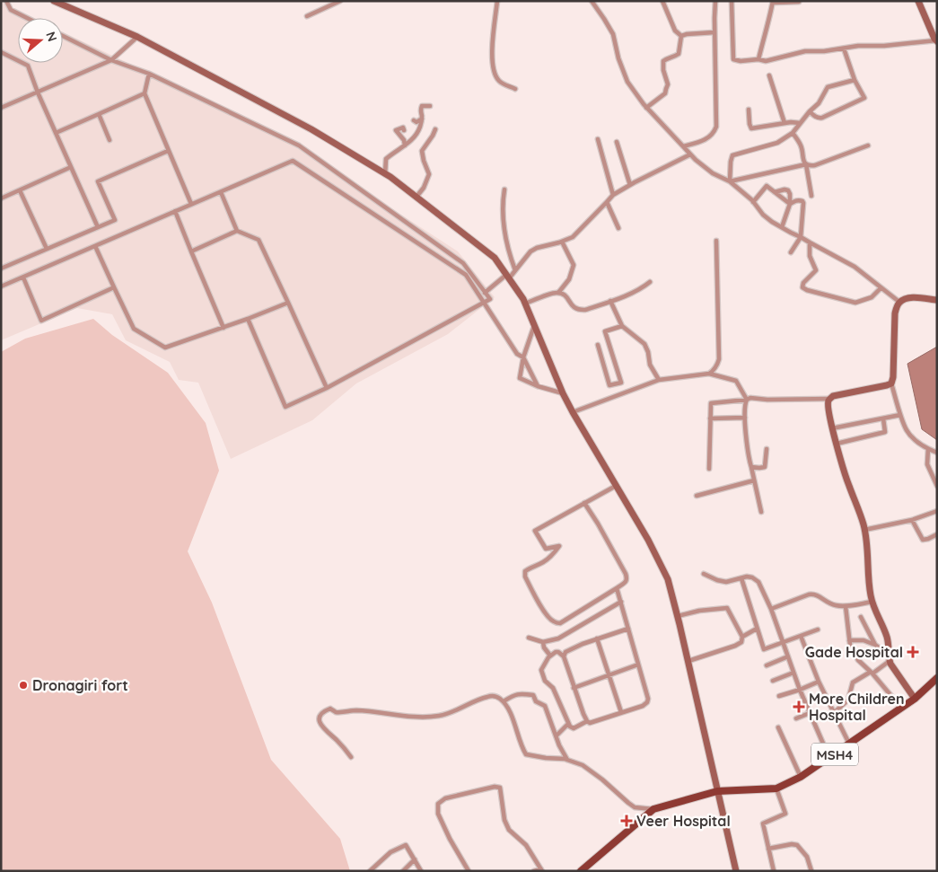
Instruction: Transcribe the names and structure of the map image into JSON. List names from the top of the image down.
{
  "streets": {
    "main road": ["MSH4"]
  },
  "places": {
    "health": ["Gade Hospital", "More Children Hospital", "Veer Hospital"],
    "other": ["Dronagiri fort"]
  },
  "north": "right"
}
